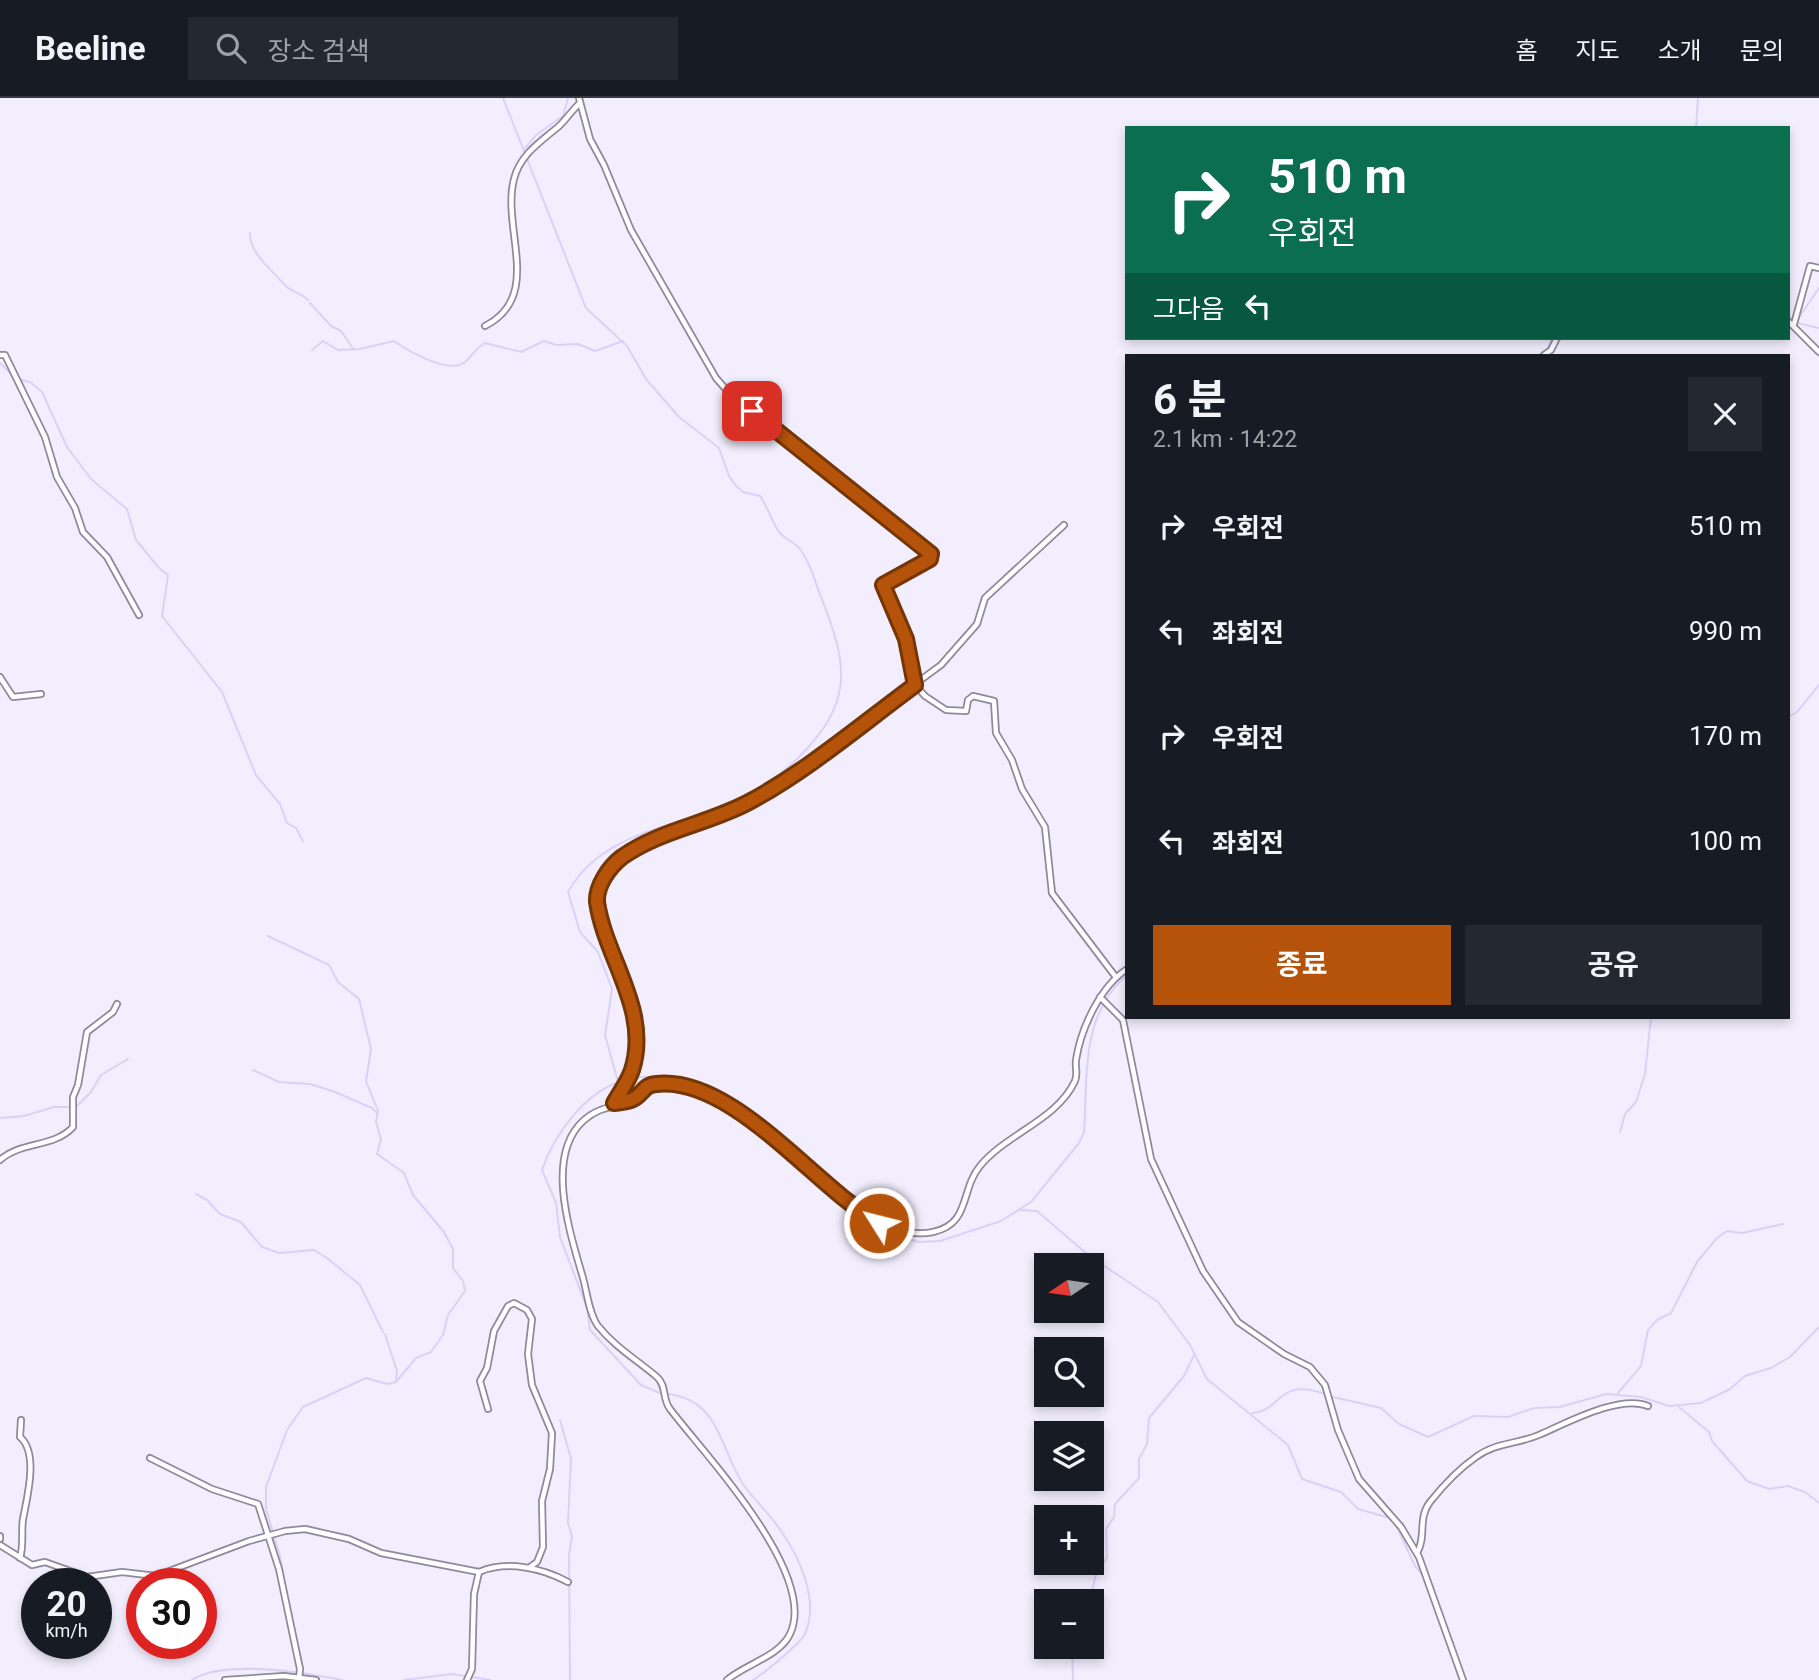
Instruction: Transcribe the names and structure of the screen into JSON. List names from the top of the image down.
{
  "north": "left",
  "page": {
    "header": "Beeline",
    "search": "장소 검색",
    "nav": [
      "홈",
      "지도",
      "소개",
      "문의"
    ],
    "turn": ["510 m", "우회전"],
    "then": "그다음",
    "heading": ["6 분", "2.1 km · 14:22"],
    "list": [
      {
        "name": "우회전",
        "value": "510 m"
      },
      {
        "name": "좌회전",
        "value": "990 m"
      },
      {
        "name": "우회전",
        "value": "170 m"
      },
      {
        "name": "좌회전",
        "value": "100 m"
      }
    ],
    "buttons": ["종료", "공유"],
    "map_buttons": ["+", "−"],
    "speed": "20 km/h",
    "limit": "30"
  }
}
